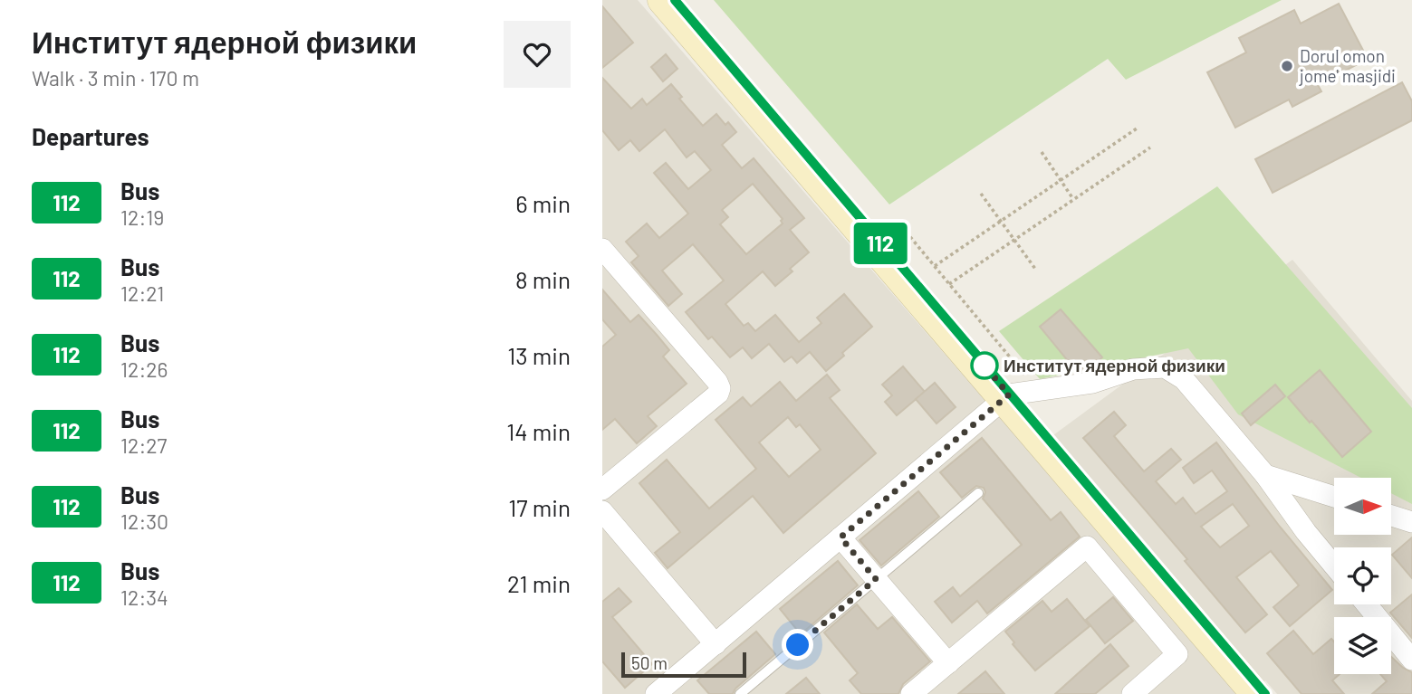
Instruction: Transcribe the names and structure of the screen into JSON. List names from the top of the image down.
{
  "places": ["Dorul omon jome' masjidi", "Институт ядерной физики"],
  "lines": ["bus line 112"],
  "scale_bar": "50 m",
  "north": "right",
  "page": {
    "heading": [
      ["Институт ядерной физики", "Walk · 3 min · 170 m"],
      "Departures"
    ],
    "on_map": "112",
    "list": [
      {
        "mark": "112",
        "name": "Bus",
        "note": "12:19",
        "value": "6 min"
      },
      {
        "mark": "112",
        "name": "Bus",
        "note": "12:21",
        "value": "8 min"
      },
      {
        "mark": "112",
        "name": "Bus",
        "note": "12:26",
        "value": "13 min"
      },
      {
        "mark": "112",
        "name": "Bus",
        "note": "12:27",
        "value": "14 min"
      },
      {
        "mark": "112",
        "name": "Bus",
        "note": "12:30",
        "value": "17 min"
      },
      {
        "mark": "112",
        "name": "Bus",
        "note": "12:34",
        "value": "21 min"
      }
    ],
    "scale": "50 m"
  }
}
